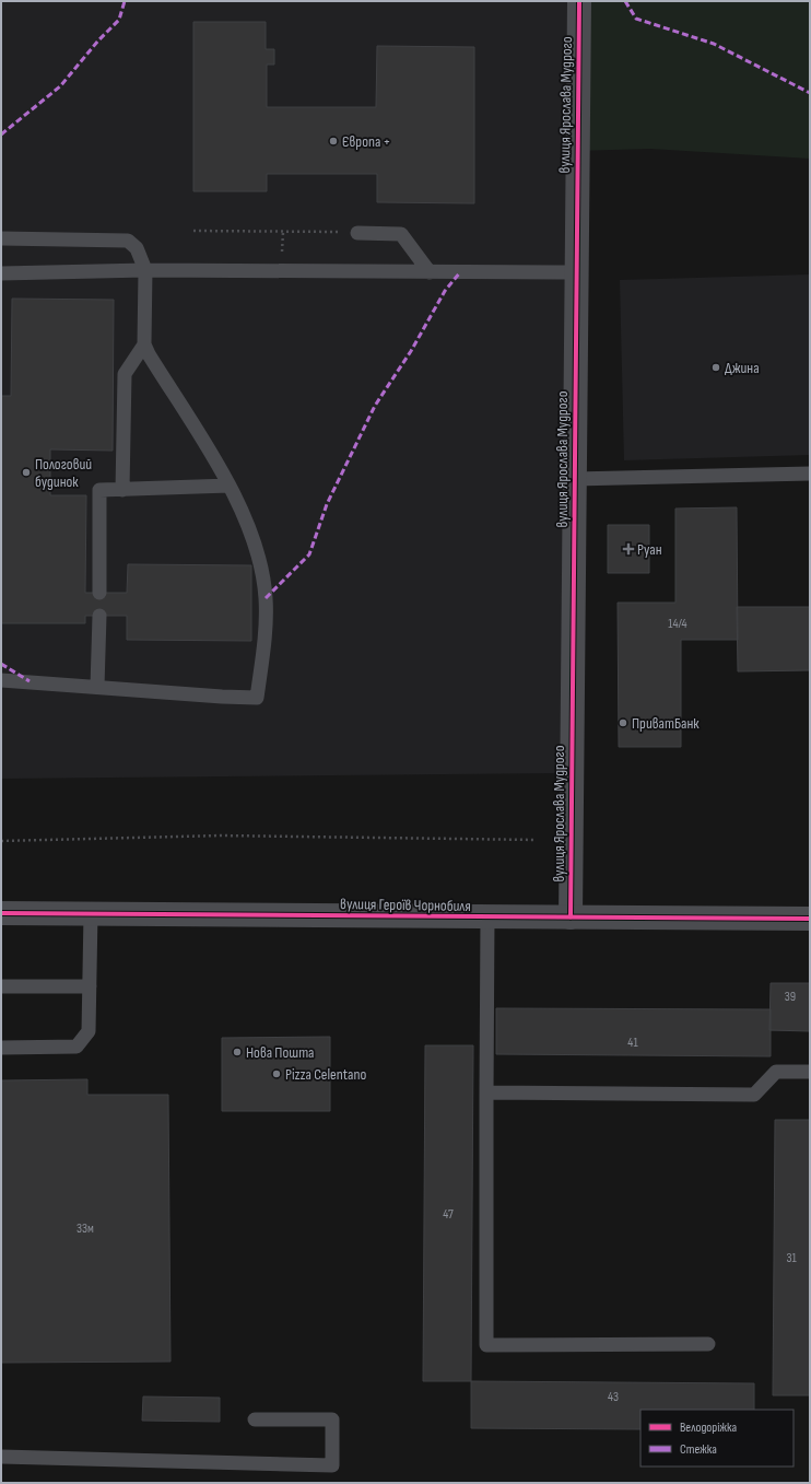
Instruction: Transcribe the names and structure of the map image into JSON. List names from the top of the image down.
{
  "streets": {
    "street": ["вулиця Ярослава Мудрого", "вулиця Героїв Чорнобиля"]
  },
  "crossings": [
    ["вулиця Ярослава Мудрого", "вулиця Героїв Чорнобиля"]
  ],
  "places": {
    "other": [
      "Європа +",
      "Джина",
      "Пологовий будинок",
      "ПриватБанк",
      "Нова Пошта",
      "Pizza Celentano"
    ],
    "health": ["Руан"]
  },
  "house_numbers": [
    "14/4",
    "39",
    "41",
    "47",
    "33м",
    "31",
    "43"
  ],
  "legend": ["Велодоріжка", "Стежка"]
}
